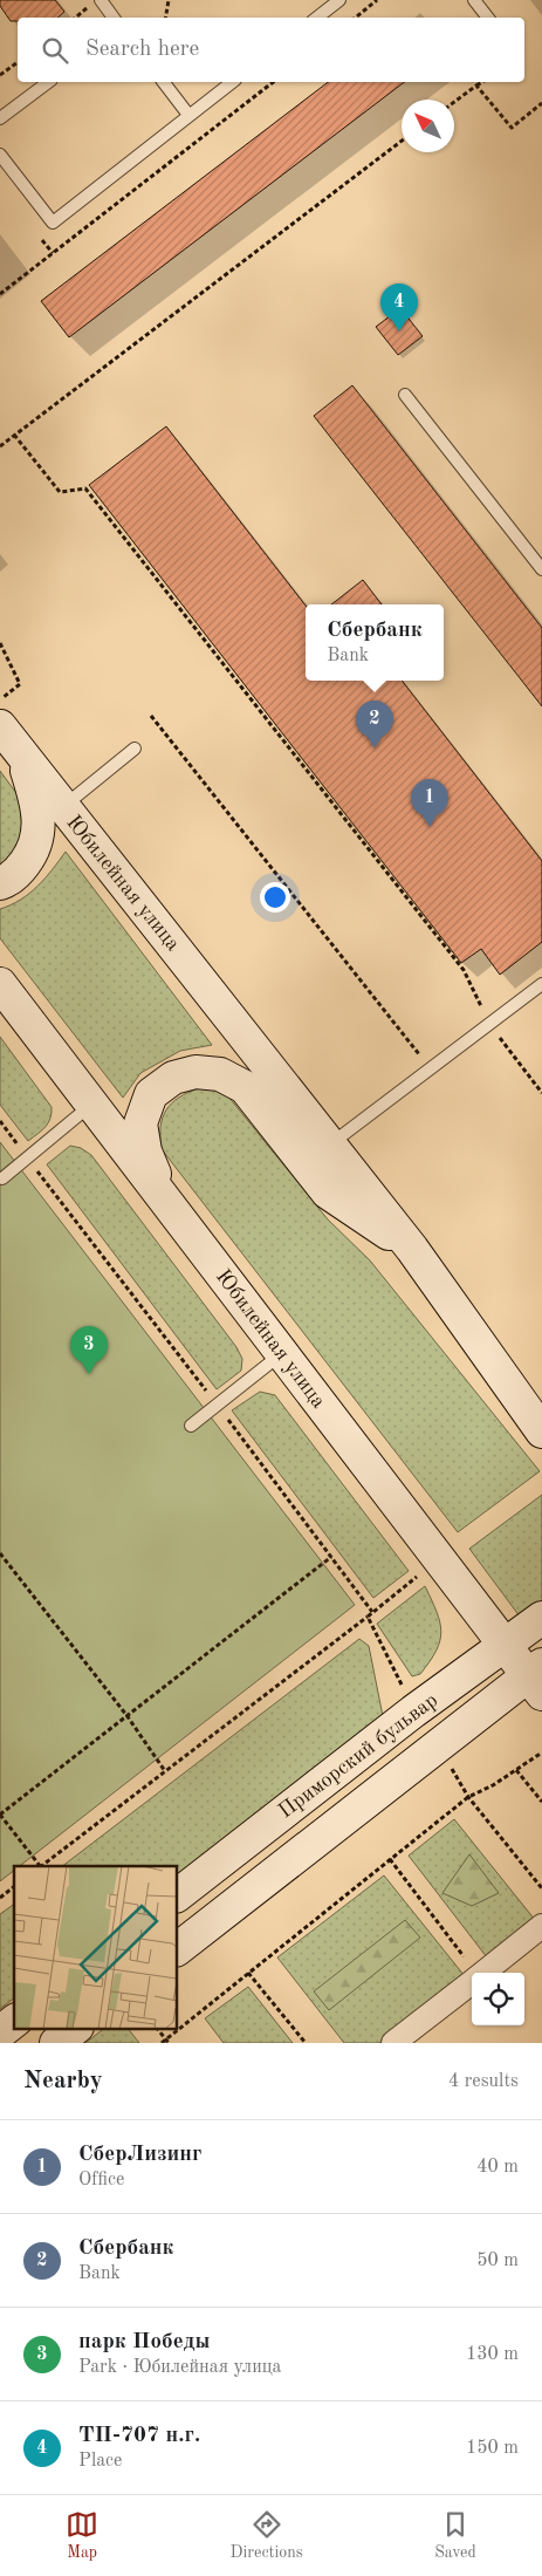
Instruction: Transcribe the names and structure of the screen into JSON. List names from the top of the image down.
{
  "streets": {
    "main road": ["Юбилейная улица", "Приморский бульвар"]
  },
  "crossings": [
    ["Юбилейная улица", "Приморский бульвар"]
  ],
  "north": "top left",
  "page": {
    "search": "Search here",
    "pins": [
      "4",
      "2",
      "1",
      "3"
    ],
    "popup": ["Сбербанк", "Bank"],
    "heading": ["Nearby", "4 results"],
    "list": [
      {
        "mark": "1",
        "name": "СберЛизинг",
        "note": "Office",
        "value": "40 m"
      },
      {
        "mark": "2",
        "name": "Сбербанк",
        "note": "Bank",
        "value": "50 m"
      },
      {
        "mark": "3",
        "name": "парк Победы",
        "note": "Park · Юбилейная улица",
        "value": "130 m"
      },
      {
        "mark": "4",
        "name": "ТП-707 н.г.",
        "note": "Place",
        "value": "150 m"
      }
    ],
    "nav": ["Map", "Directions", "Saved"]
  }
}
